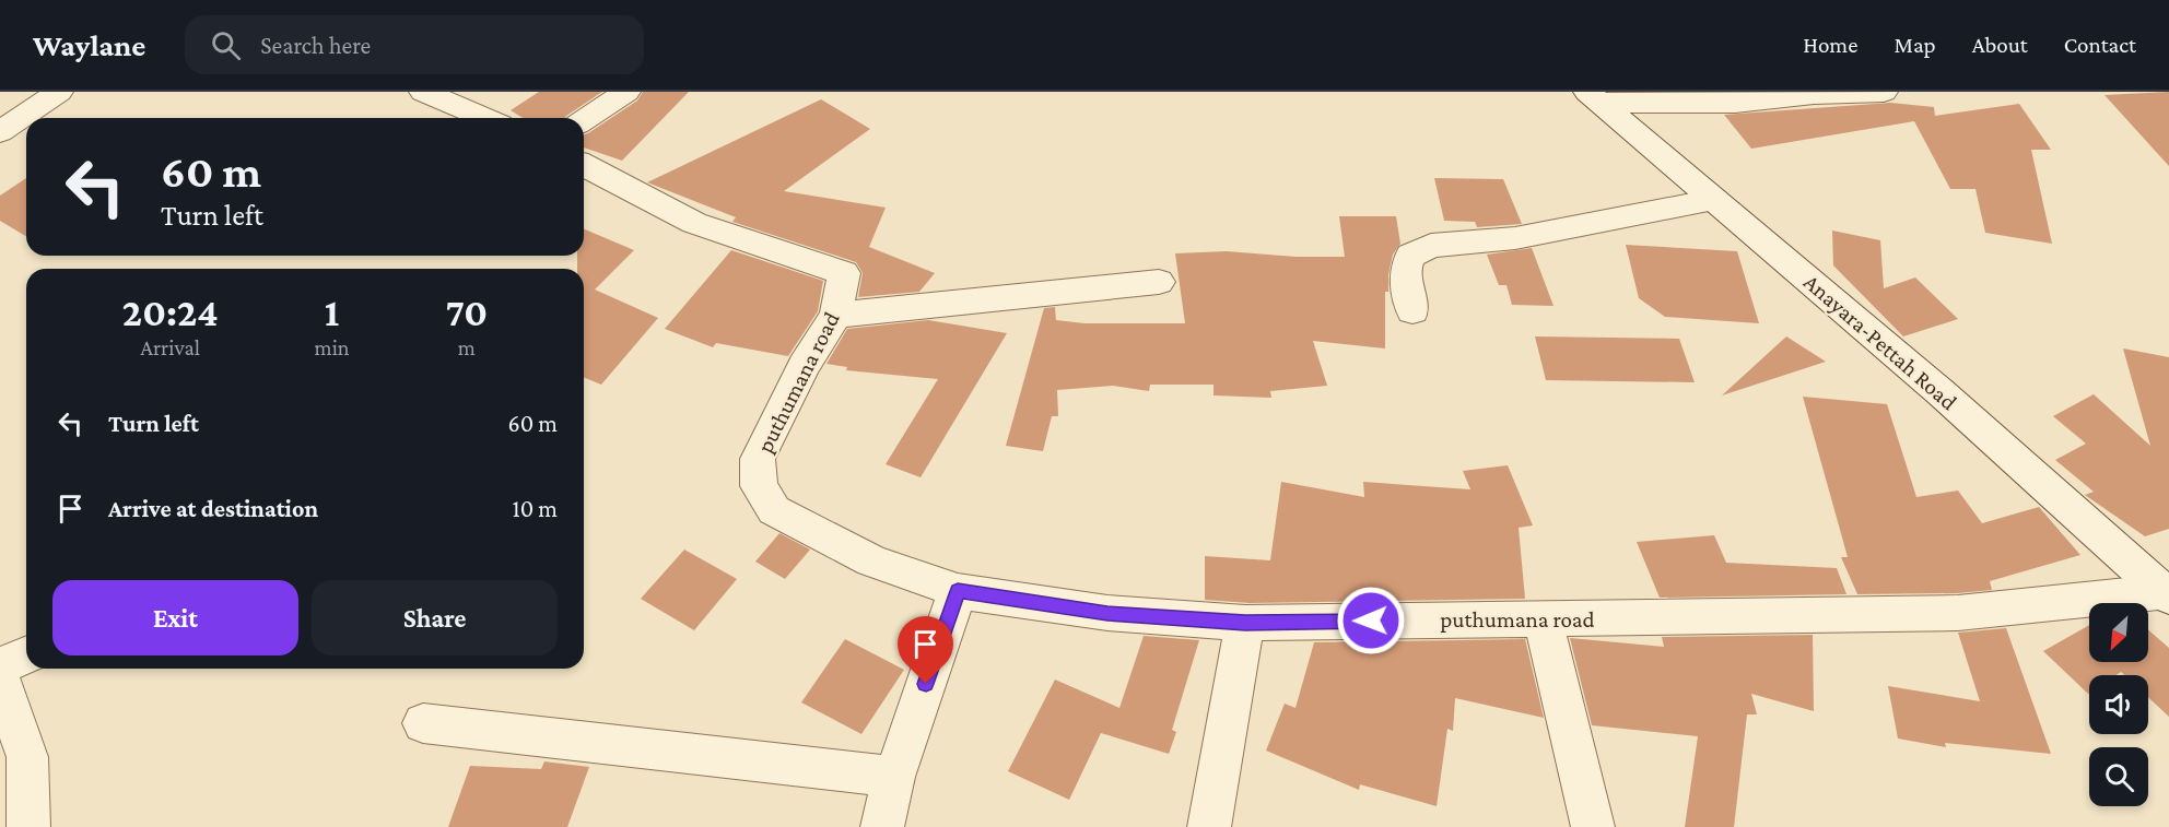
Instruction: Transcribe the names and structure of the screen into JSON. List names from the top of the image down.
{
  "streets": {
    "street": ["Anayara-Pettah Road", "puthumana road"]
  },
  "crossings": [
    ["Anayara-Pettah Road", "puthumana road"]
  ],
  "north": "bottom left",
  "page": {
    "header": "Waylane",
    "search": "Search here",
    "nav": [
      "Home",
      "Map",
      "About",
      "Contact"
    ],
    "turn": ["60 m", "Turn left"],
    "eta": [
      "20:24",
      "Arrival",
      "1",
      "min",
      "70",
      "m"
    ],
    "list": [
      {
        "name": "Turn left",
        "value": "60 m"
      },
      {
        "name": "Arrive at destination",
        "value": "10 m"
      }
    ],
    "buttons": ["Exit", "Share"]
  }
}
